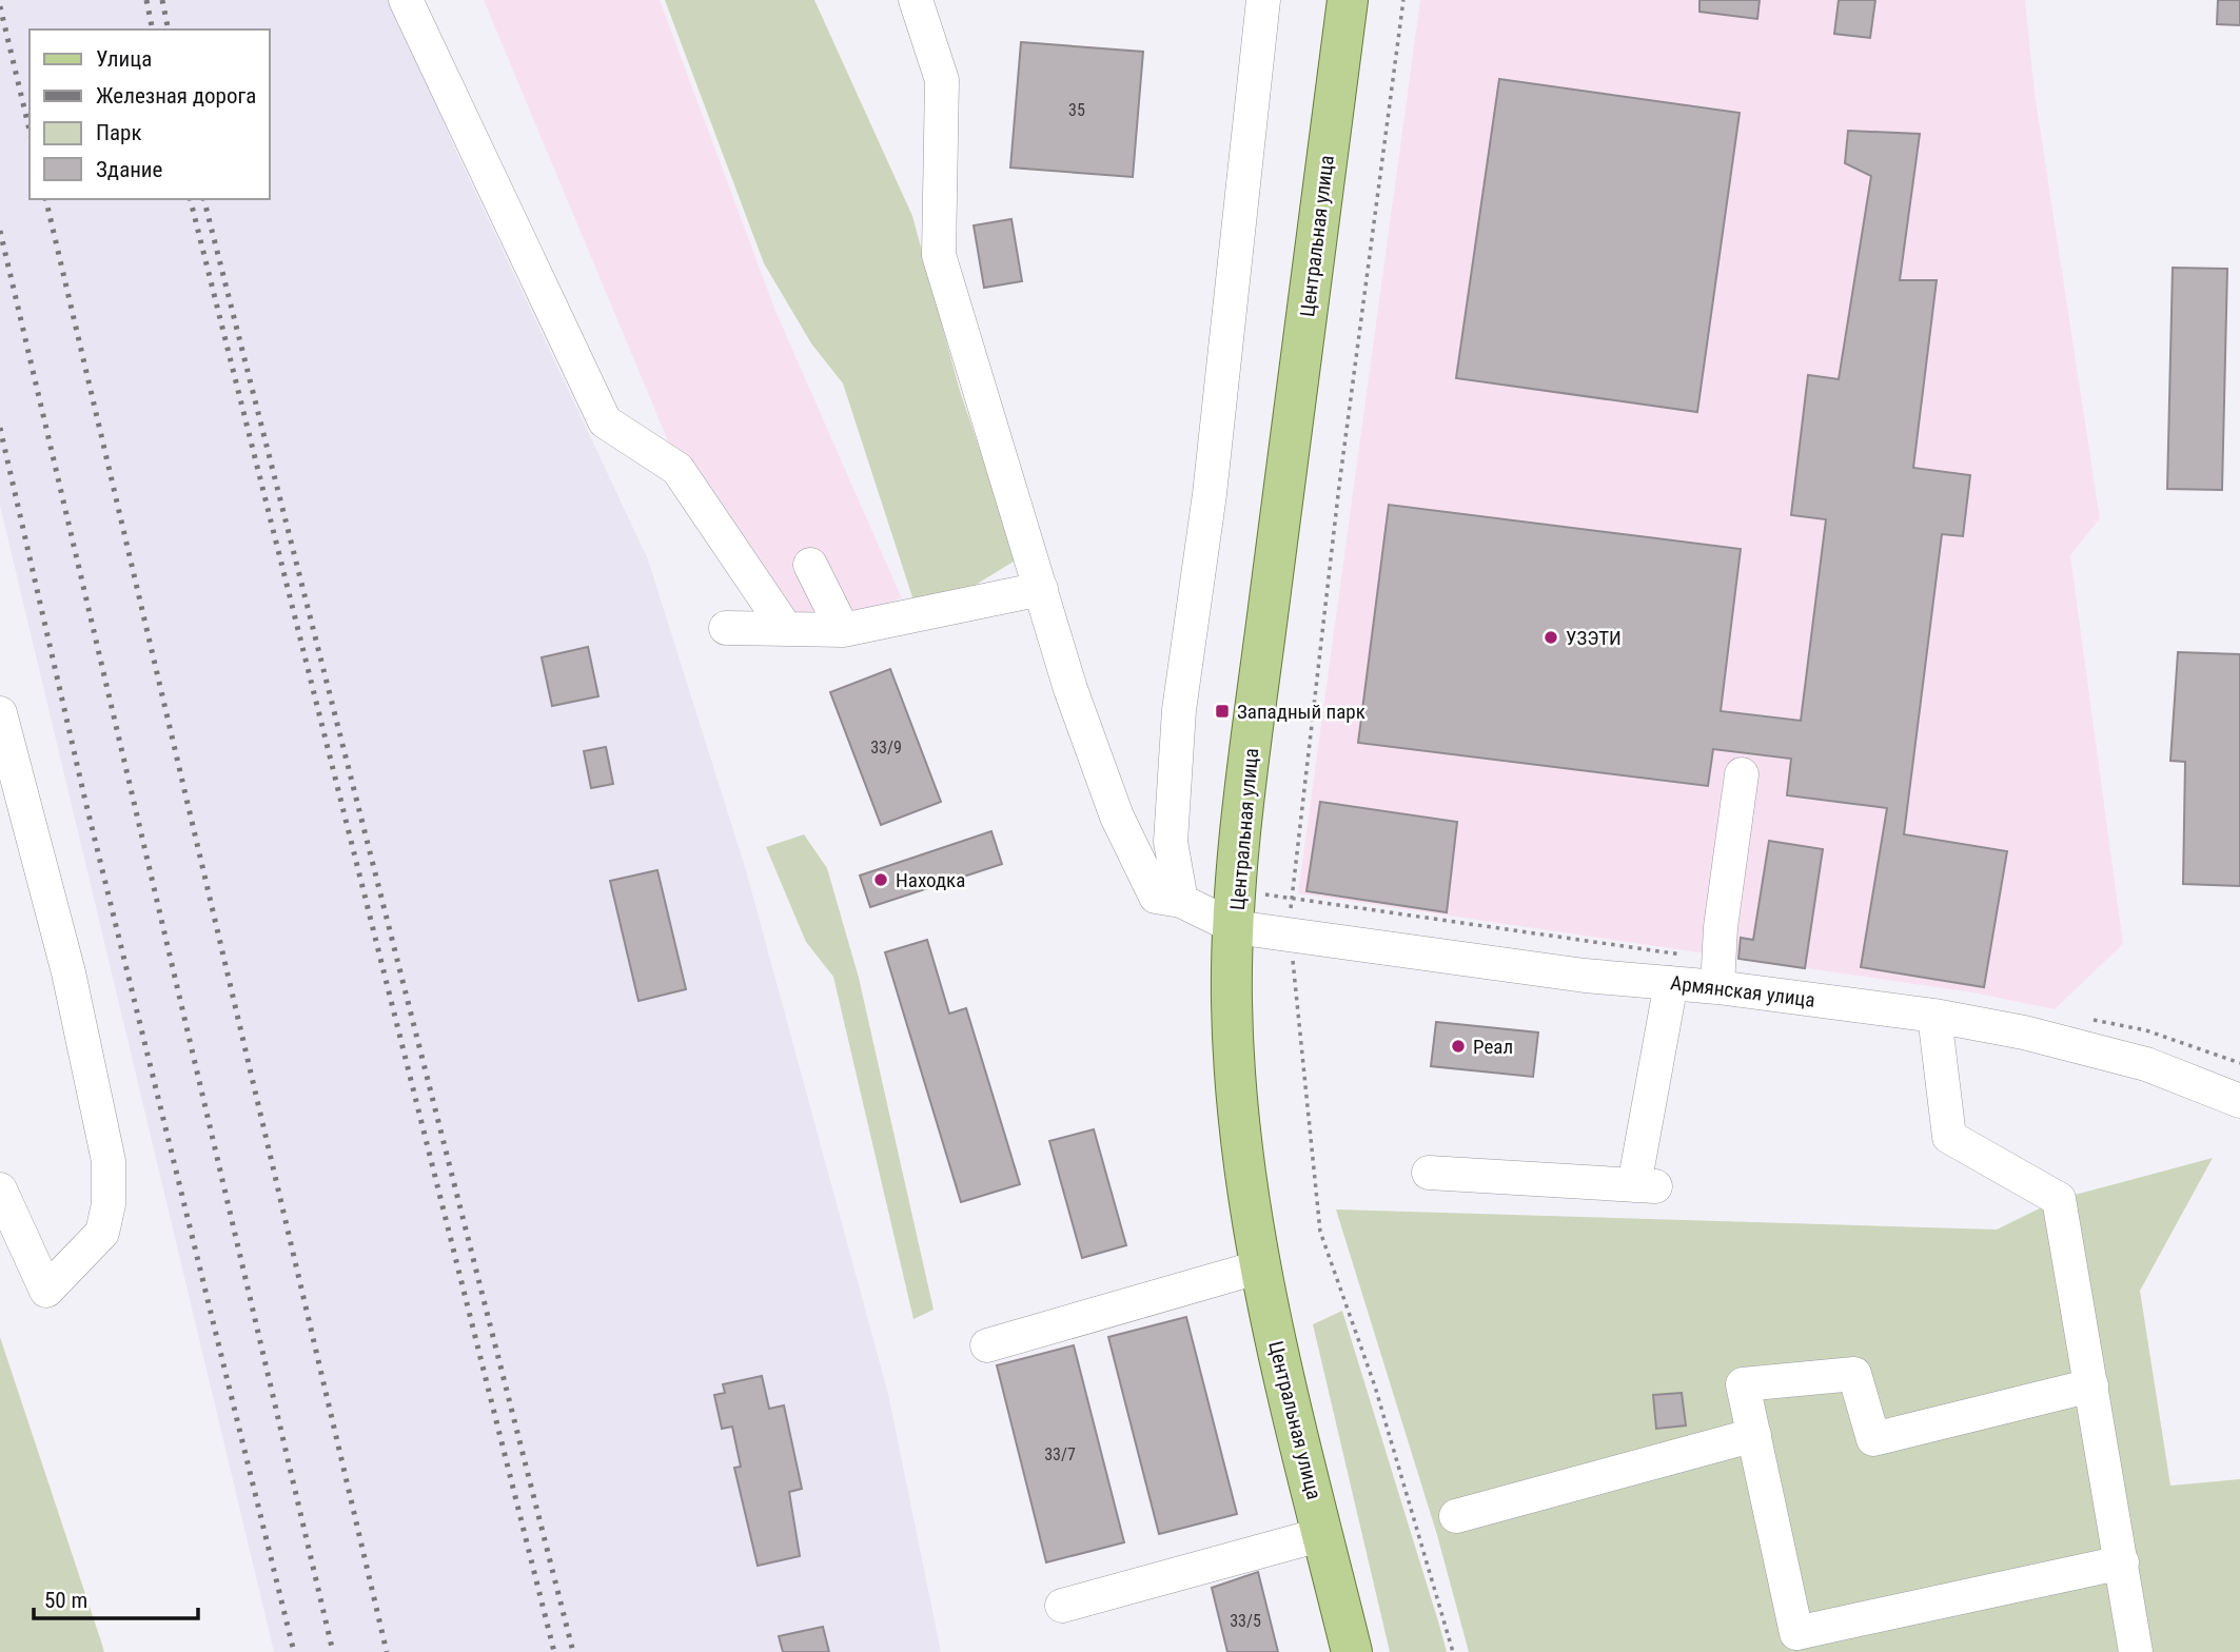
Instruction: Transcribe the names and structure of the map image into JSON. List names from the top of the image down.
{
  "streets": {
    "main road": ["Центральная улица"],
    "street": ["Армянская улица"]
  },
  "crossings": [
    ["Центральная улица", "Армянская улица"]
  ],
  "places": {
    "other": ["УЗЭТИ", "Находка", "Реал"],
    "transit": ["Западный парк"]
  },
  "house_numbers": [
    "35",
    "33/9",
    "33/7",
    "33/5"
  ],
  "legend": [
    "Улица",
    "Железная дорога",
    "Парк",
    "Здание"
  ],
  "scale_bar": "50 m"
}
